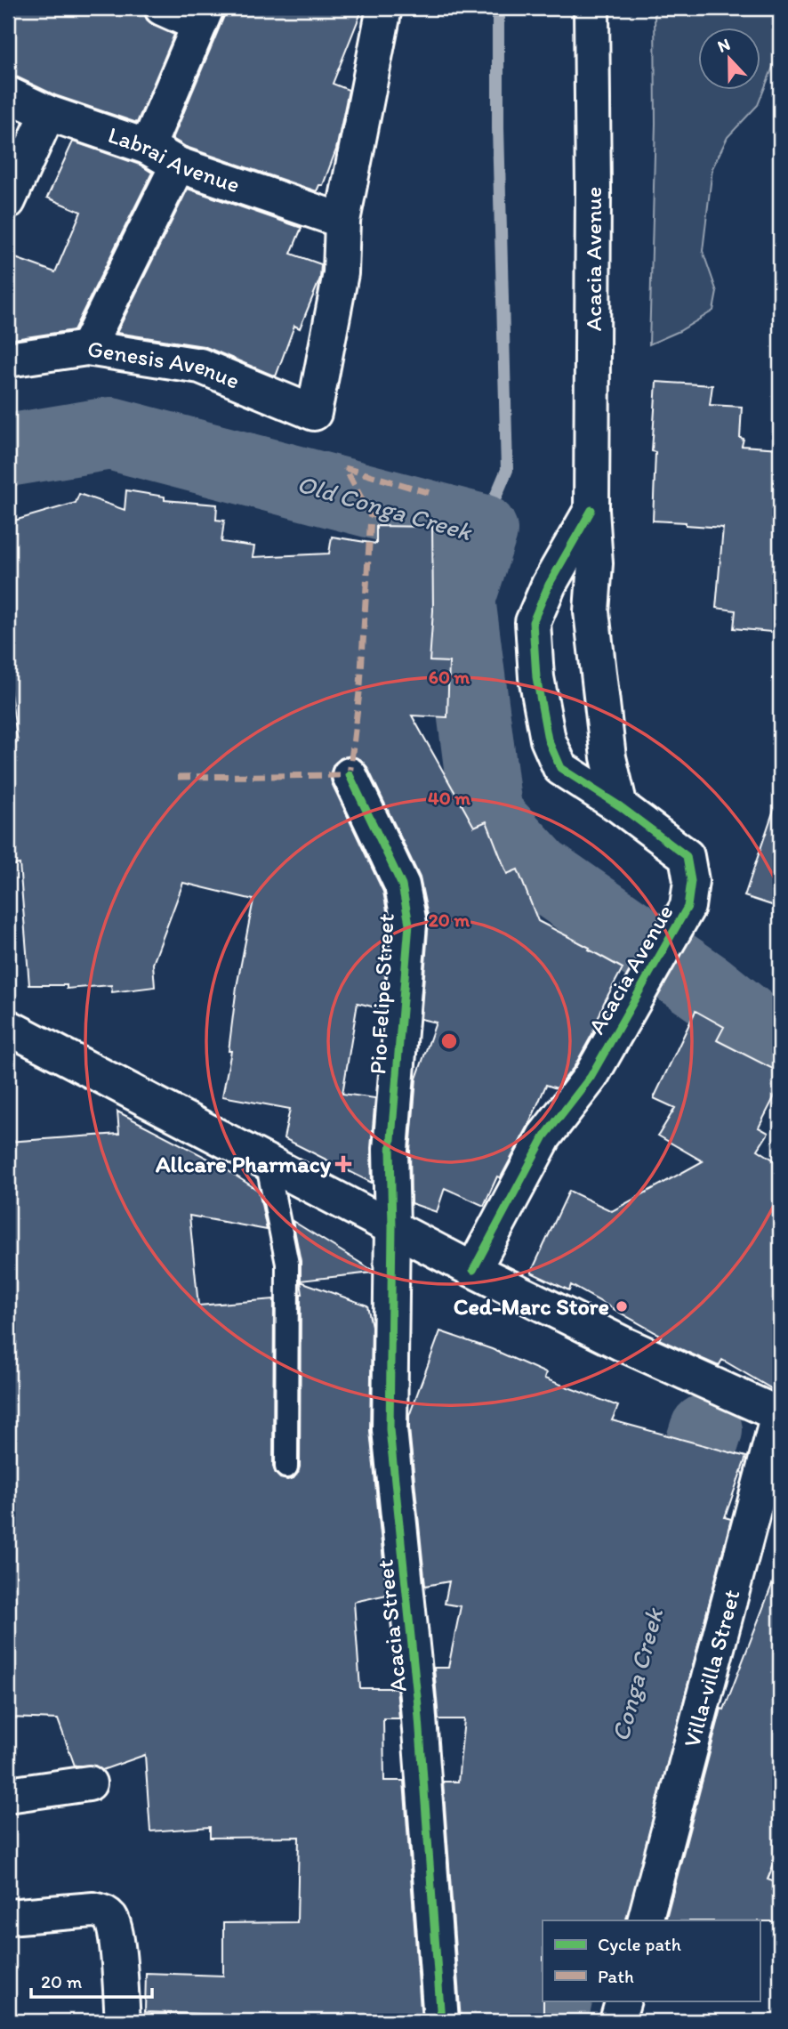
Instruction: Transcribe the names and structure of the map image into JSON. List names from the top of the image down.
{
  "streets": {
    "street": [
      "Labrai Avenue",
      "Acacia Avenue",
      "Genesis Avenue",
      "Pio Felipe Street",
      "Acacia Street",
      "Villa-villa Street"
    ]
  },
  "crossings": [
    ["Labrai Avenue", "Genesis Avenue"],
    ["Pio Felipe Street", "Acacia Street"]
  ],
  "water": ["Old Conga Creek", "Conga Creek"],
  "places": {
    "health": ["Allcare Pharmacy"],
    "other": ["Ced-Marc Store"]
  },
  "legend": ["Cycle path", "Path"],
  "scale_bar": "20 m",
  "north": "top",
  "rings": ["60 m", "40 m", "20 m"]
}
